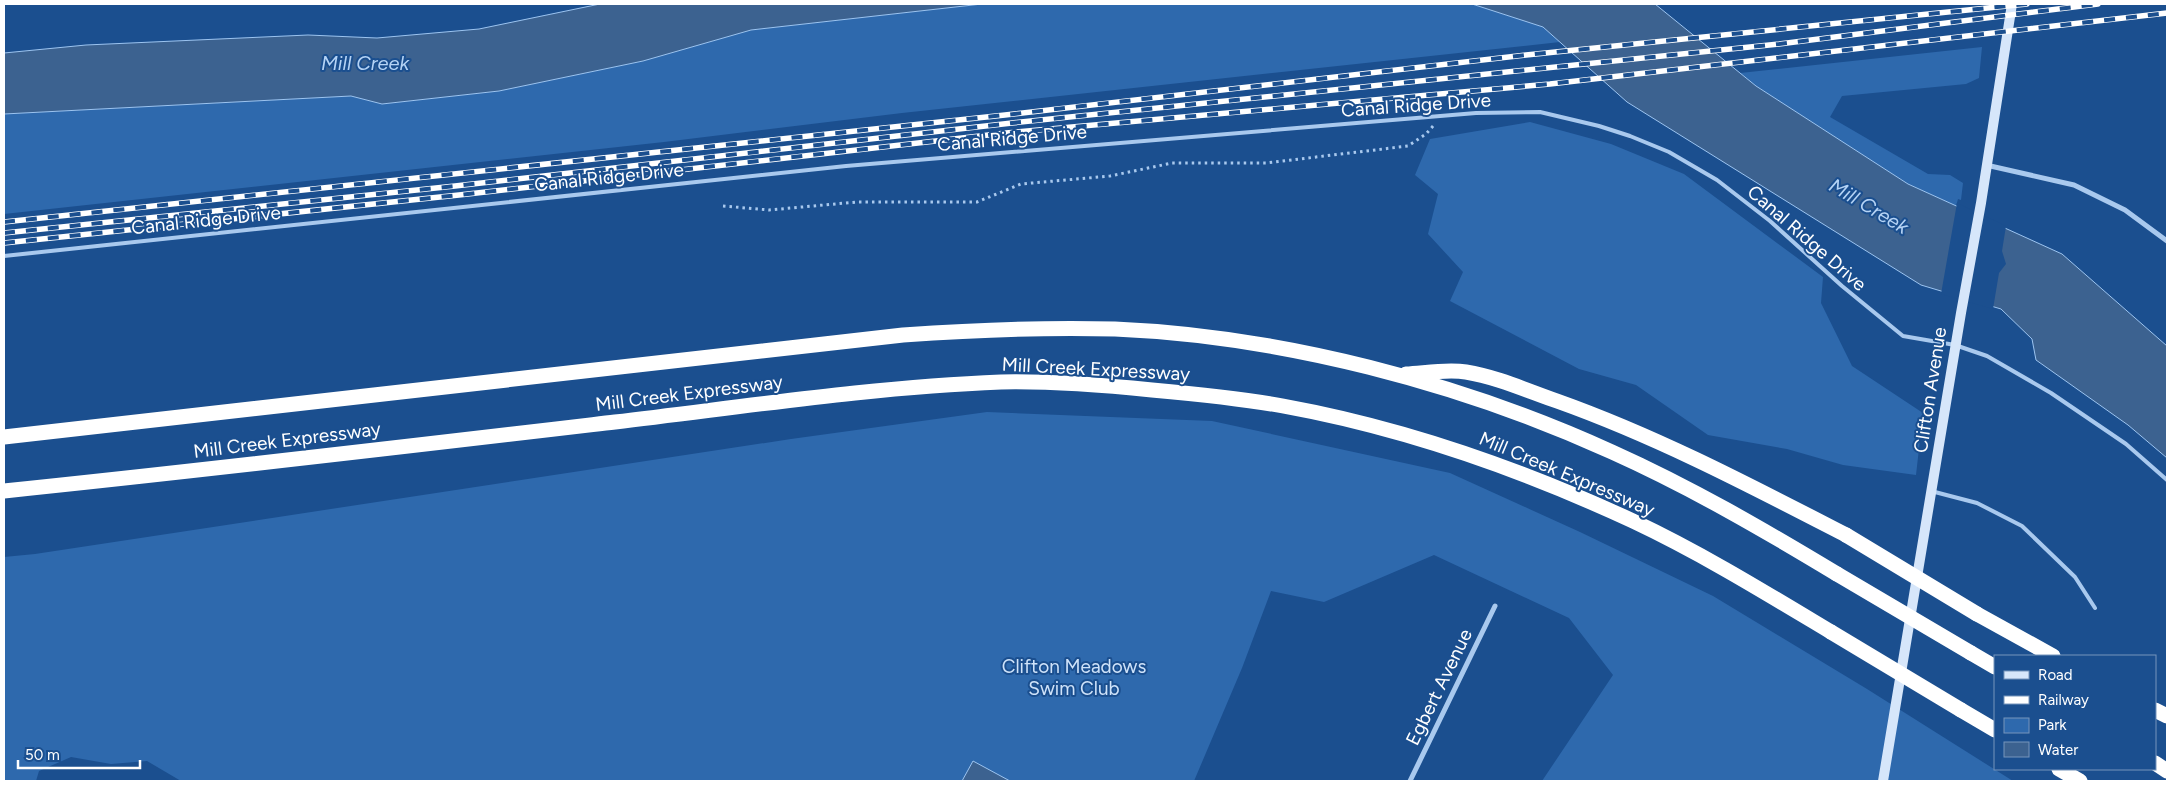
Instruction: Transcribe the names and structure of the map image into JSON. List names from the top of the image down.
{
  "streets": {
    "highway": ["Mill Creek Expressway"],
    "main road": ["Clifton Avenue"],
    "street": ["Egbert Avenue"],
    "lane": ["Canal Ridge Drive"]
  },
  "crossings": [
    ["Canal Ridge Drive", "Clifton Avenue"]
  ],
  "water": ["Mill Creek"],
  "parks": ["Clifton Meadows Swim Club"],
  "legend": [
    "Road",
    "Railway",
    "Park",
    "Water"
  ],
  "scale_bar": "50 m"
}
